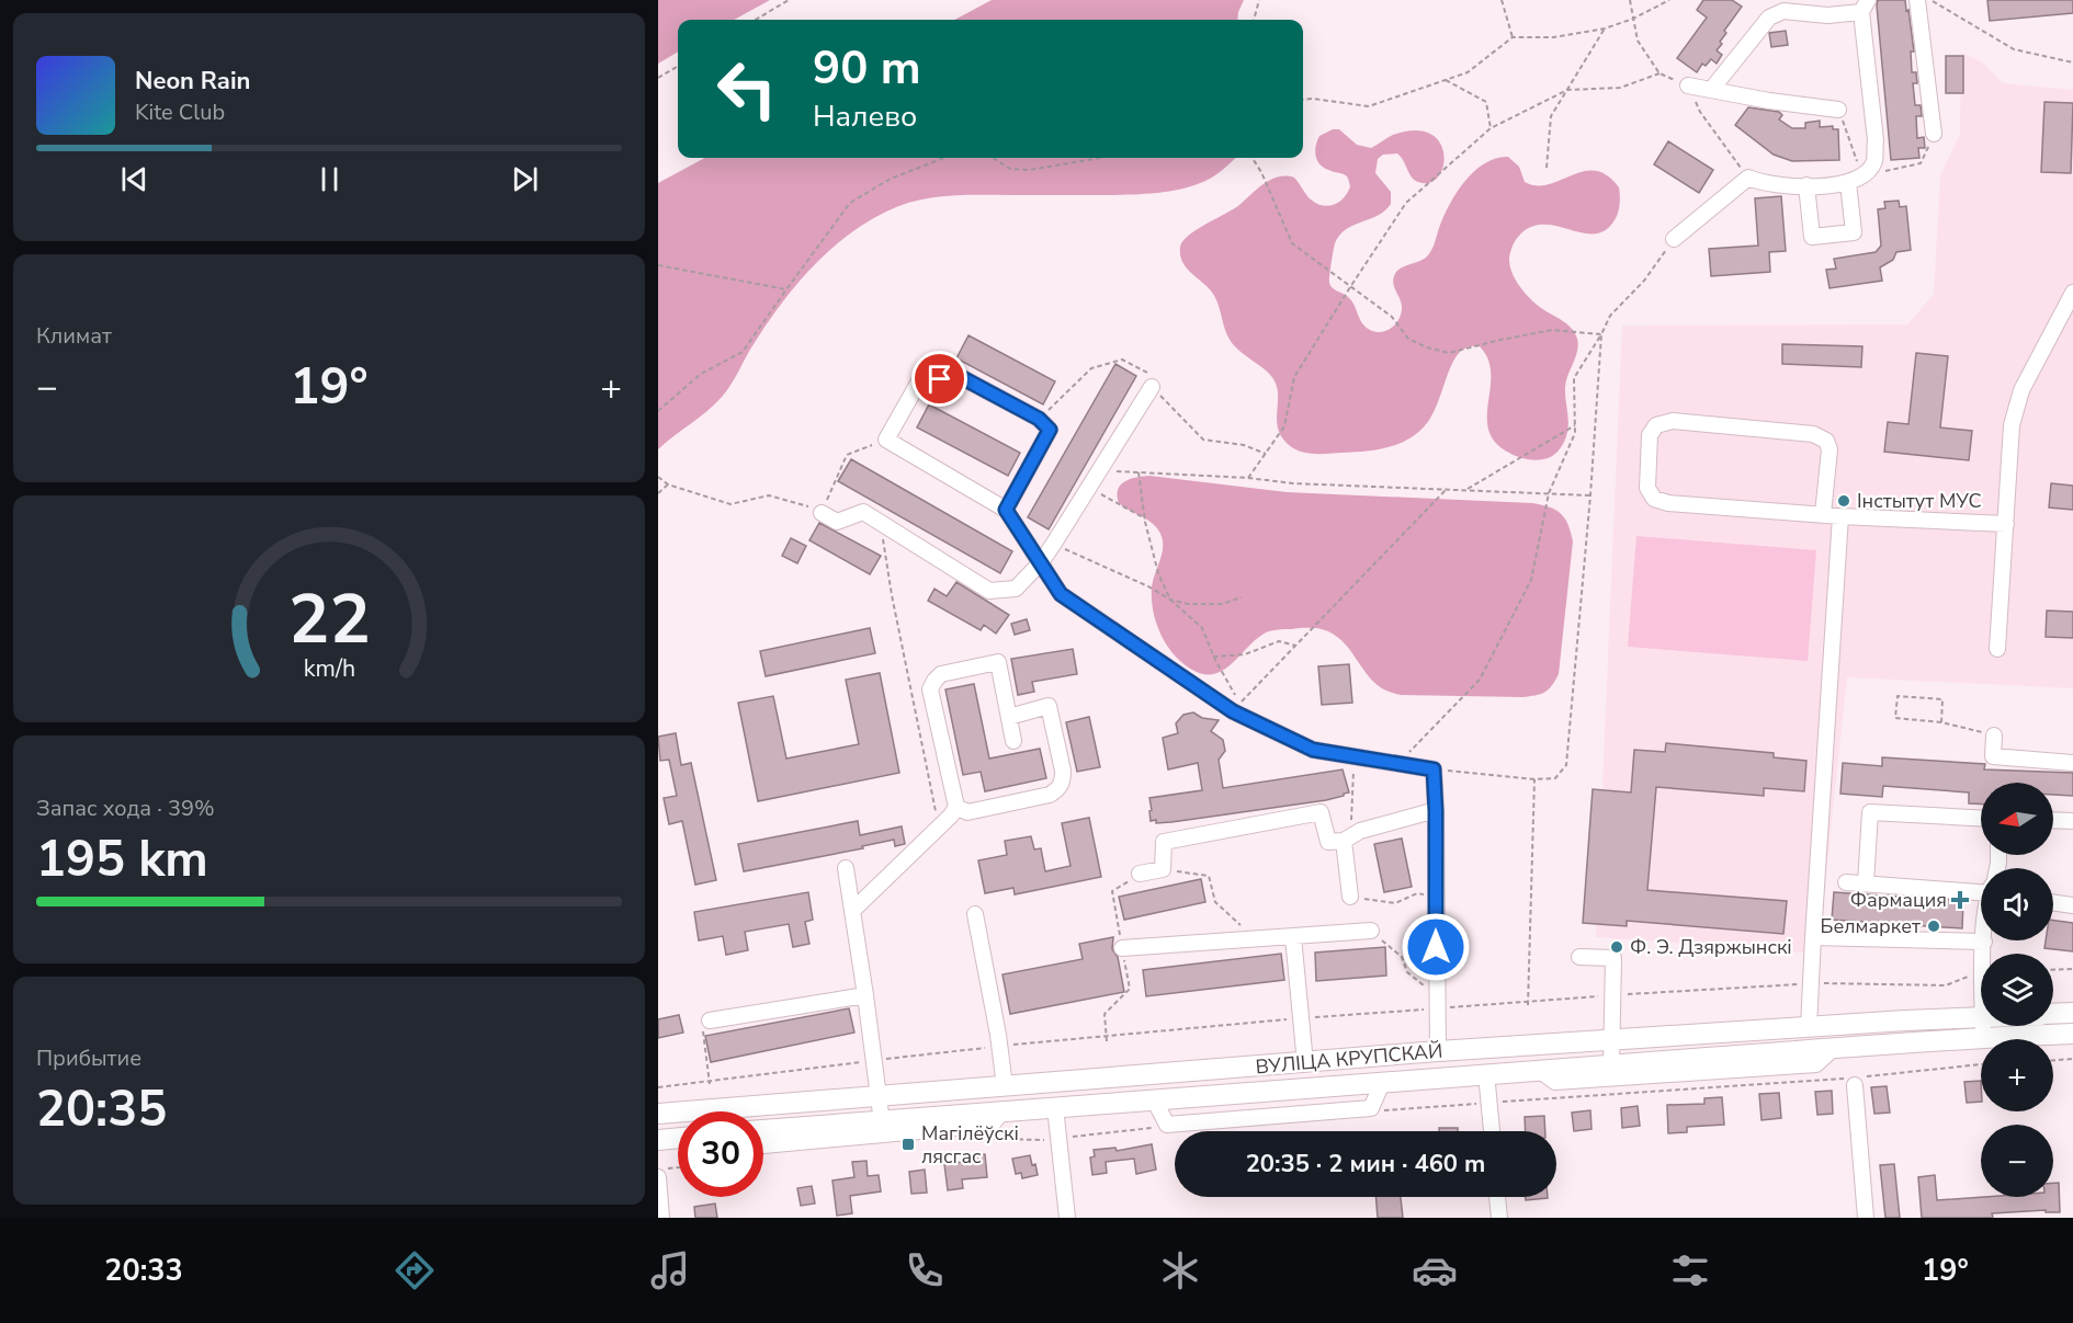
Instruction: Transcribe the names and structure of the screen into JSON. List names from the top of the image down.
{
  "streets": {
    "main road": ["ВУЛІЦА КРУПСКАЙ"]
  },
  "places": {
    "other": ["Інстытут МУС", "Белмаркет", "Ф. Э. Дзяржынскі"],
    "health": ["Фармация"],
    "transit": ["Магілёўскі лясгас"]
  },
  "north": "left",
  "page": {
    "turn": ["90 m", "Налево"],
    "song": ["Neon Rain", "Kite Club"],
    "tile": [
      "Климат",
      ["Запас хода · 39%", "195 km"],
      ["Прибытие", "20:35"]
    ],
    "heat": ["−", "19°", "+"],
    "map_buttons": ["+", "−"],
    "limit": "30",
    "trip": "20:35 · 2 мин · 460 m",
    "tabs": ["20:33", "19°"],
    "gauge": ["22", "km/h"]
  }
}
